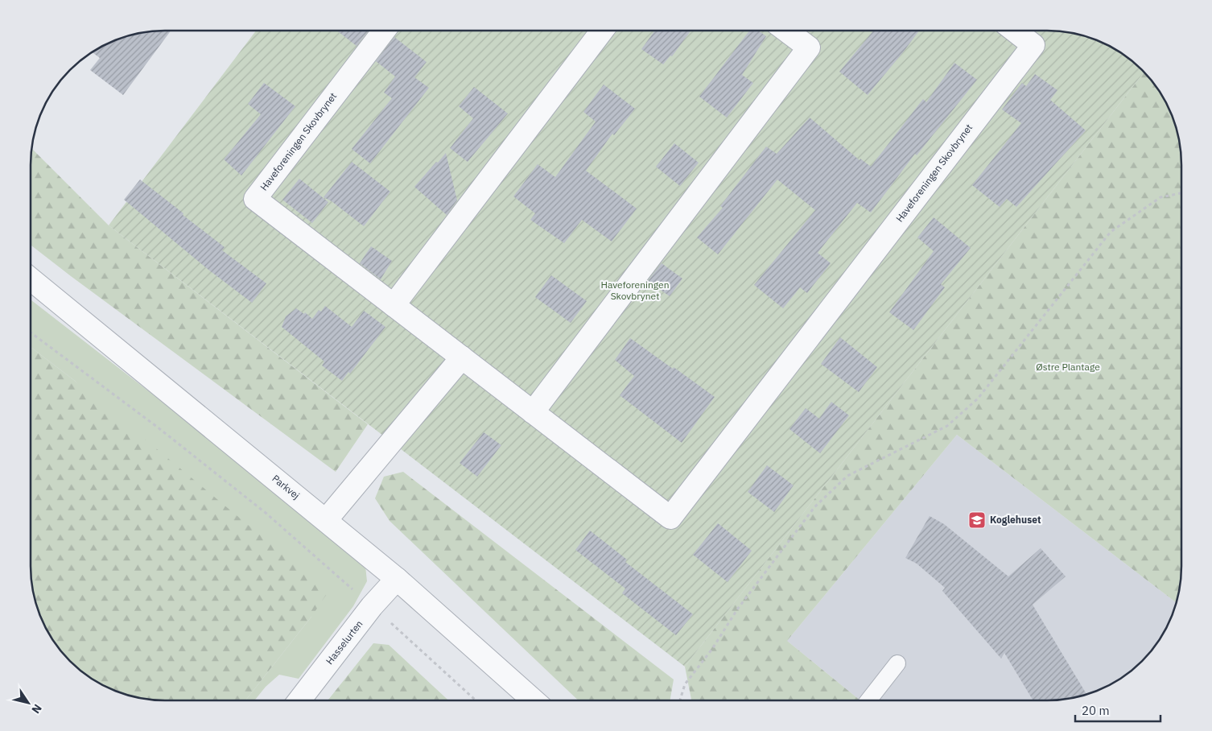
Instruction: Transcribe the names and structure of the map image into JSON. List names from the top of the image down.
{
  "streets": {
    "street": ["Haveforeningen Skovbrynet", "Parkvej", "Hasselurten"]
  },
  "crossings": [
    ["Parkvej", "Hasselurten"]
  ],
  "parks": ["Haveforeningen Skovbrynet", "Østre Plantage"],
  "places": {
    "school or university": ["Koglehuset"]
  },
  "scale_bar": "20 m",
  "north": "bottom right"
}
